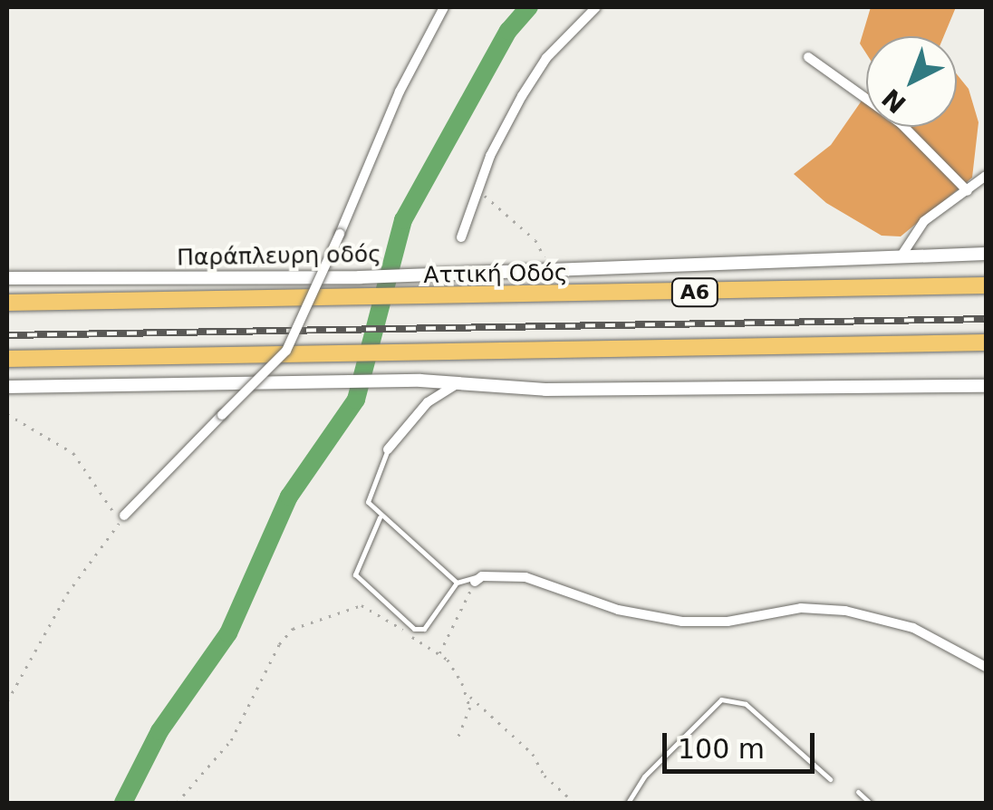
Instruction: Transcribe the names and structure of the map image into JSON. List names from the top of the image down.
{
  "streets": {
    "highway": ["Αττική Οδός", "Α6"],
    "street": ["Παράπλευρη οδός"]
  },
  "scale_bar": "100 m",
  "north": "bottom left"
}
